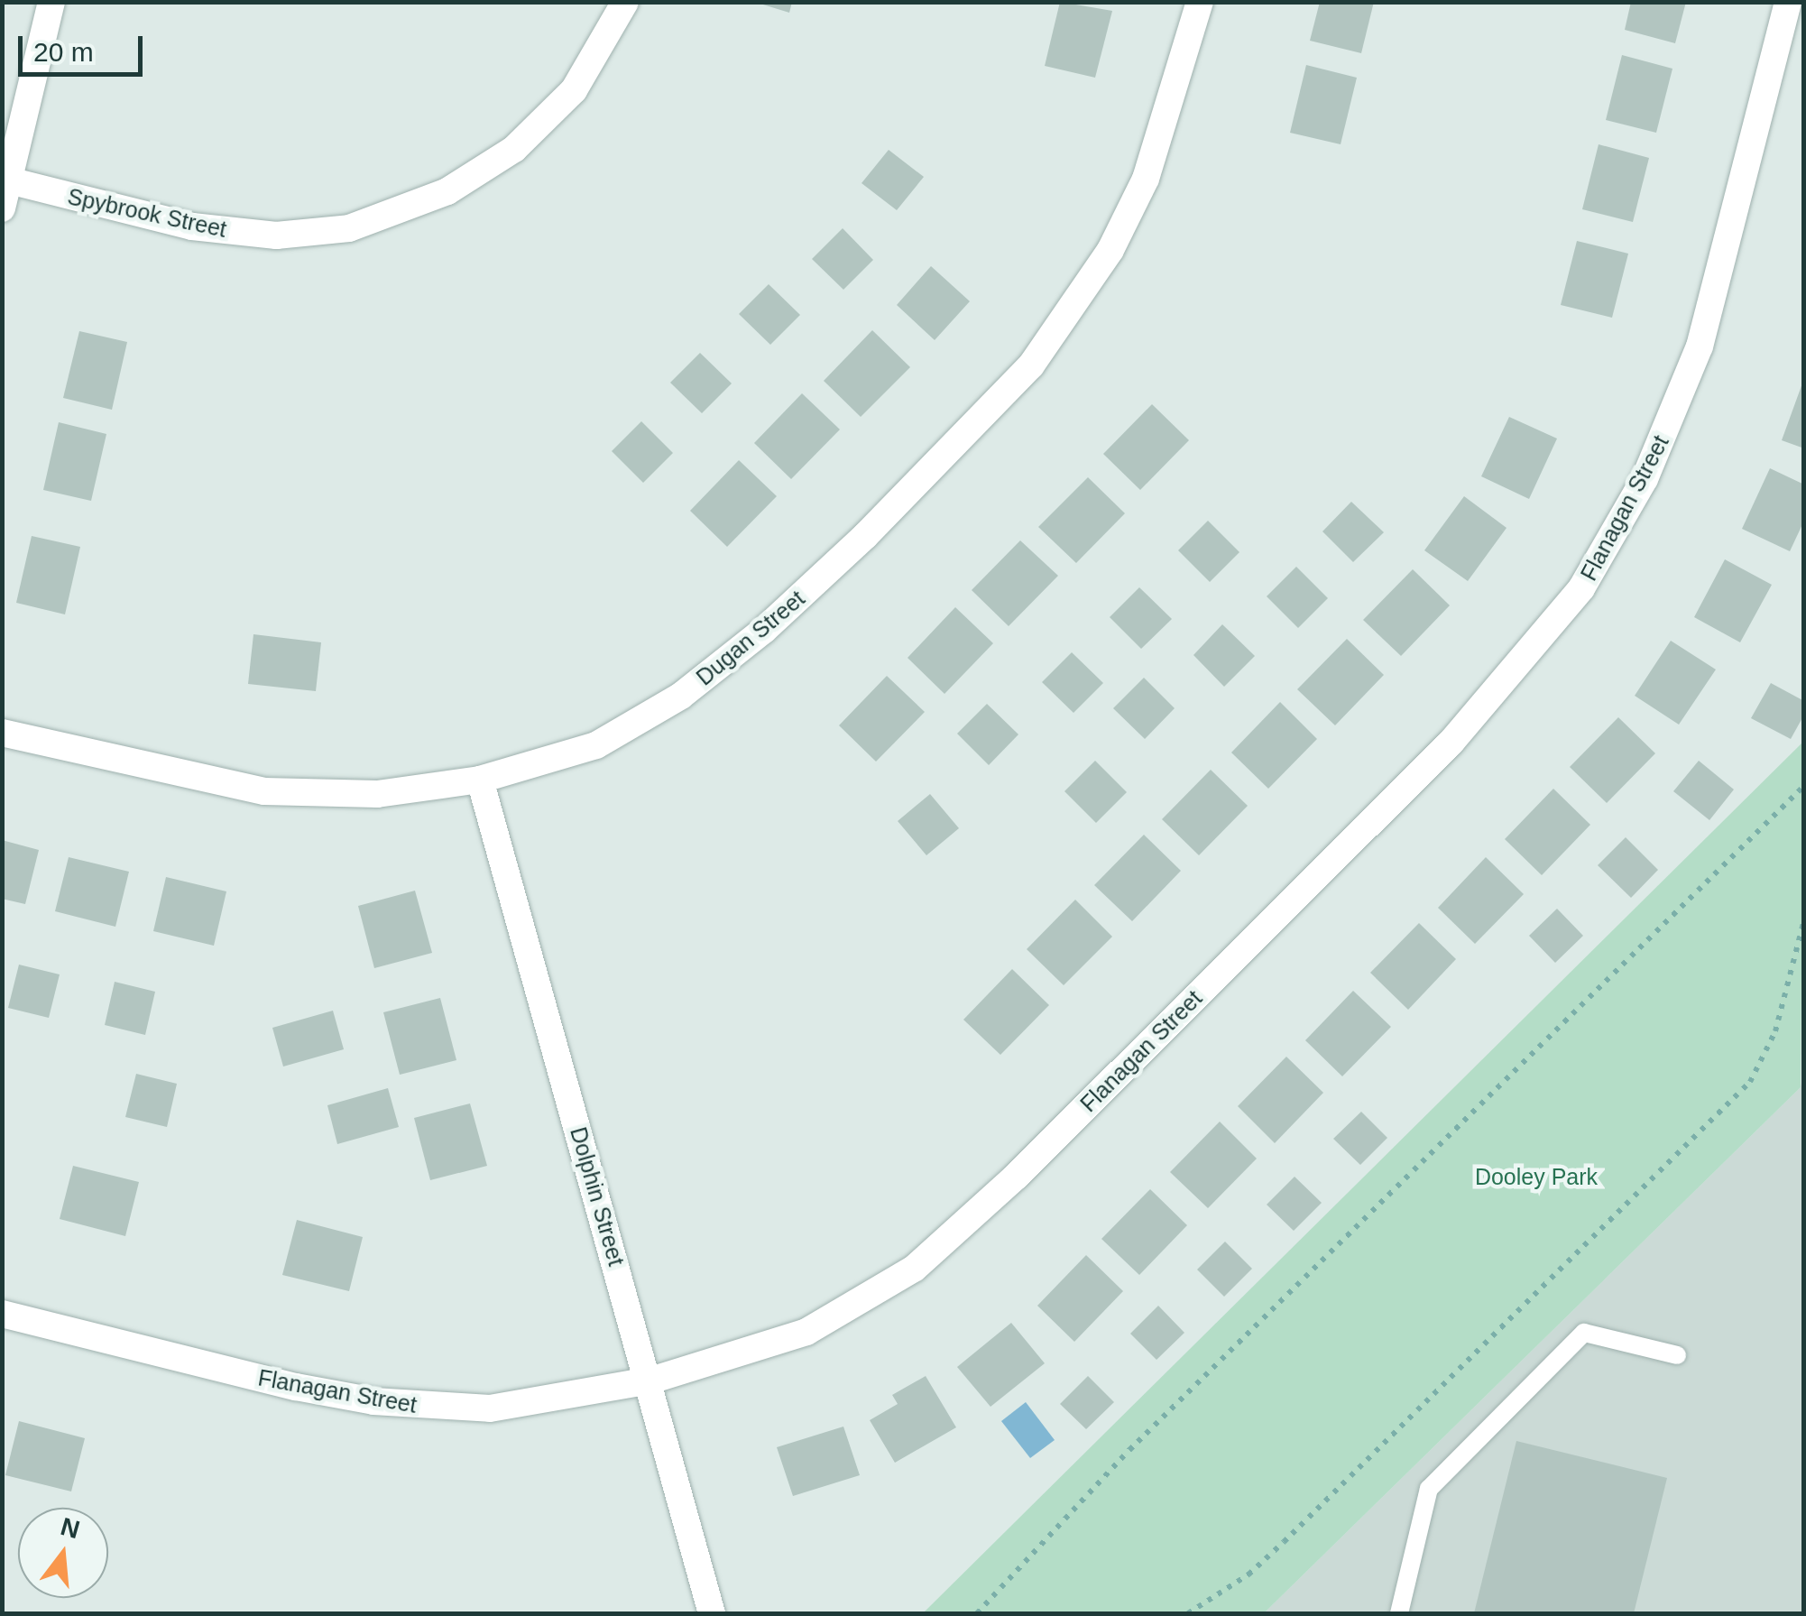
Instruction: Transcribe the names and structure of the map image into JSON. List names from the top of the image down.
{
  "streets": {
    "street": [
      "Spybrook Street",
      "Flanagan Street",
      "Dugan Street",
      "Dolphin Street"
    ]
  },
  "crossings": [
    ["Flanagan Street", "Dolphin Street"],
    ["Dugan Street", "Dolphin Street"]
  ],
  "parks": ["Dooley Park"],
  "scale_bar": "20 m",
  "north": "top"
}
